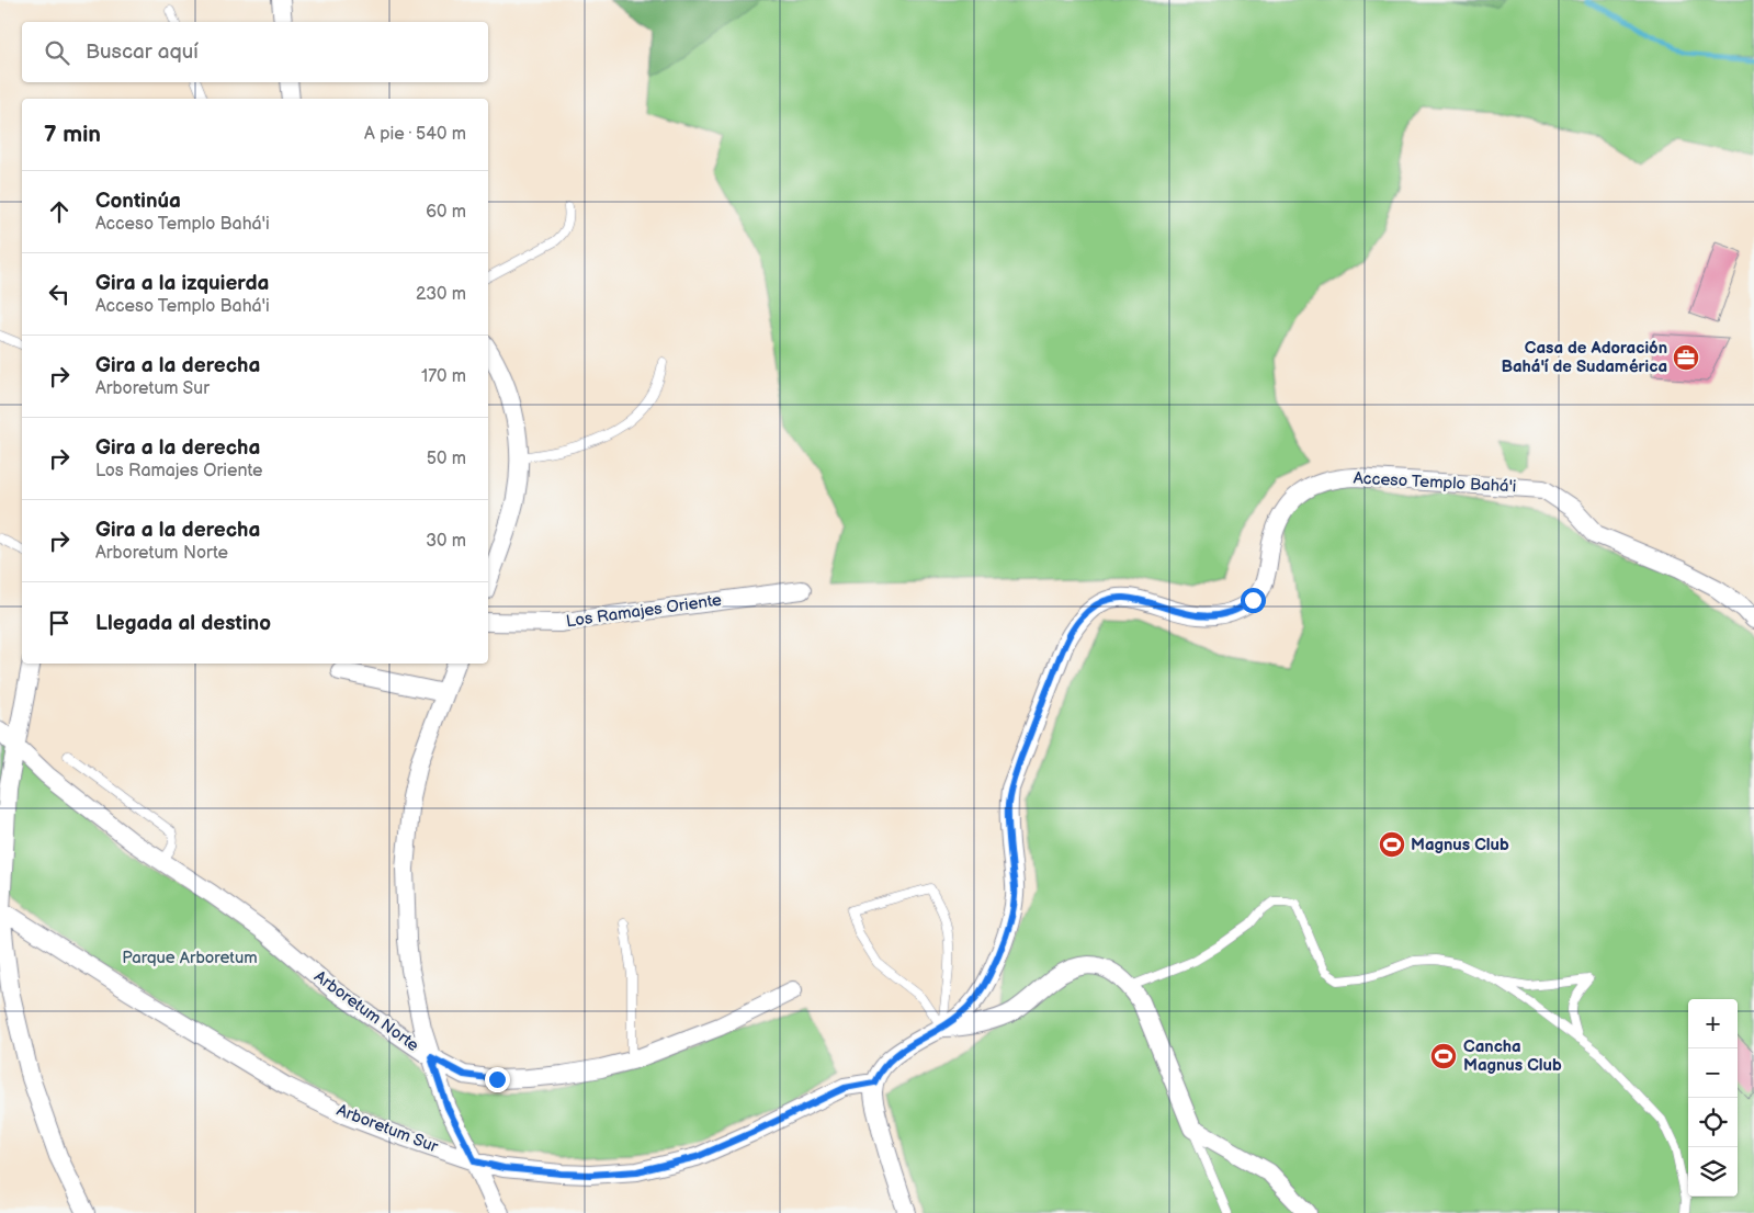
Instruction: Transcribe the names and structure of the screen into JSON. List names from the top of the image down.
{
  "streets": {
    "street": [
      "Acceso Templo Bahá'i",
      "Los Ramajes Oriente",
      "Arboretum Norte",
      "Arboretum Sur"
    ]
  },
  "crossings": [
    ["Acceso Templo Bahá'i", "Arboretum Sur"]
  ],
  "parks": ["Parque Arboretum"],
  "places": {
    "office": ["Casa de Adoración Bahá'í de Sudamérica"],
    "sports": ["Magnus Club", "Cancha Magnus Club"]
  },
  "page": {
    "search": "Buscar aquí",
    "heading": ["7 min", "A pie · 540 m"],
    "list": [
      ["Continúa", "Acceso Templo Bahá'i", "60 m"],
      ["Gira a la izquierda", "Acceso Templo Bahá'i", "230 m"],
      ["Gira a la derecha", "Arboretum Sur", "170 m"],
      ["Gira a la derecha", "Los Ramajes Oriente", "50 m"],
      ["Gira a la derecha", "Arboretum Norte", "30 m"],
      "Llegada al destino"
    ],
    "map_buttons": ["+", "−"]
  }
}
